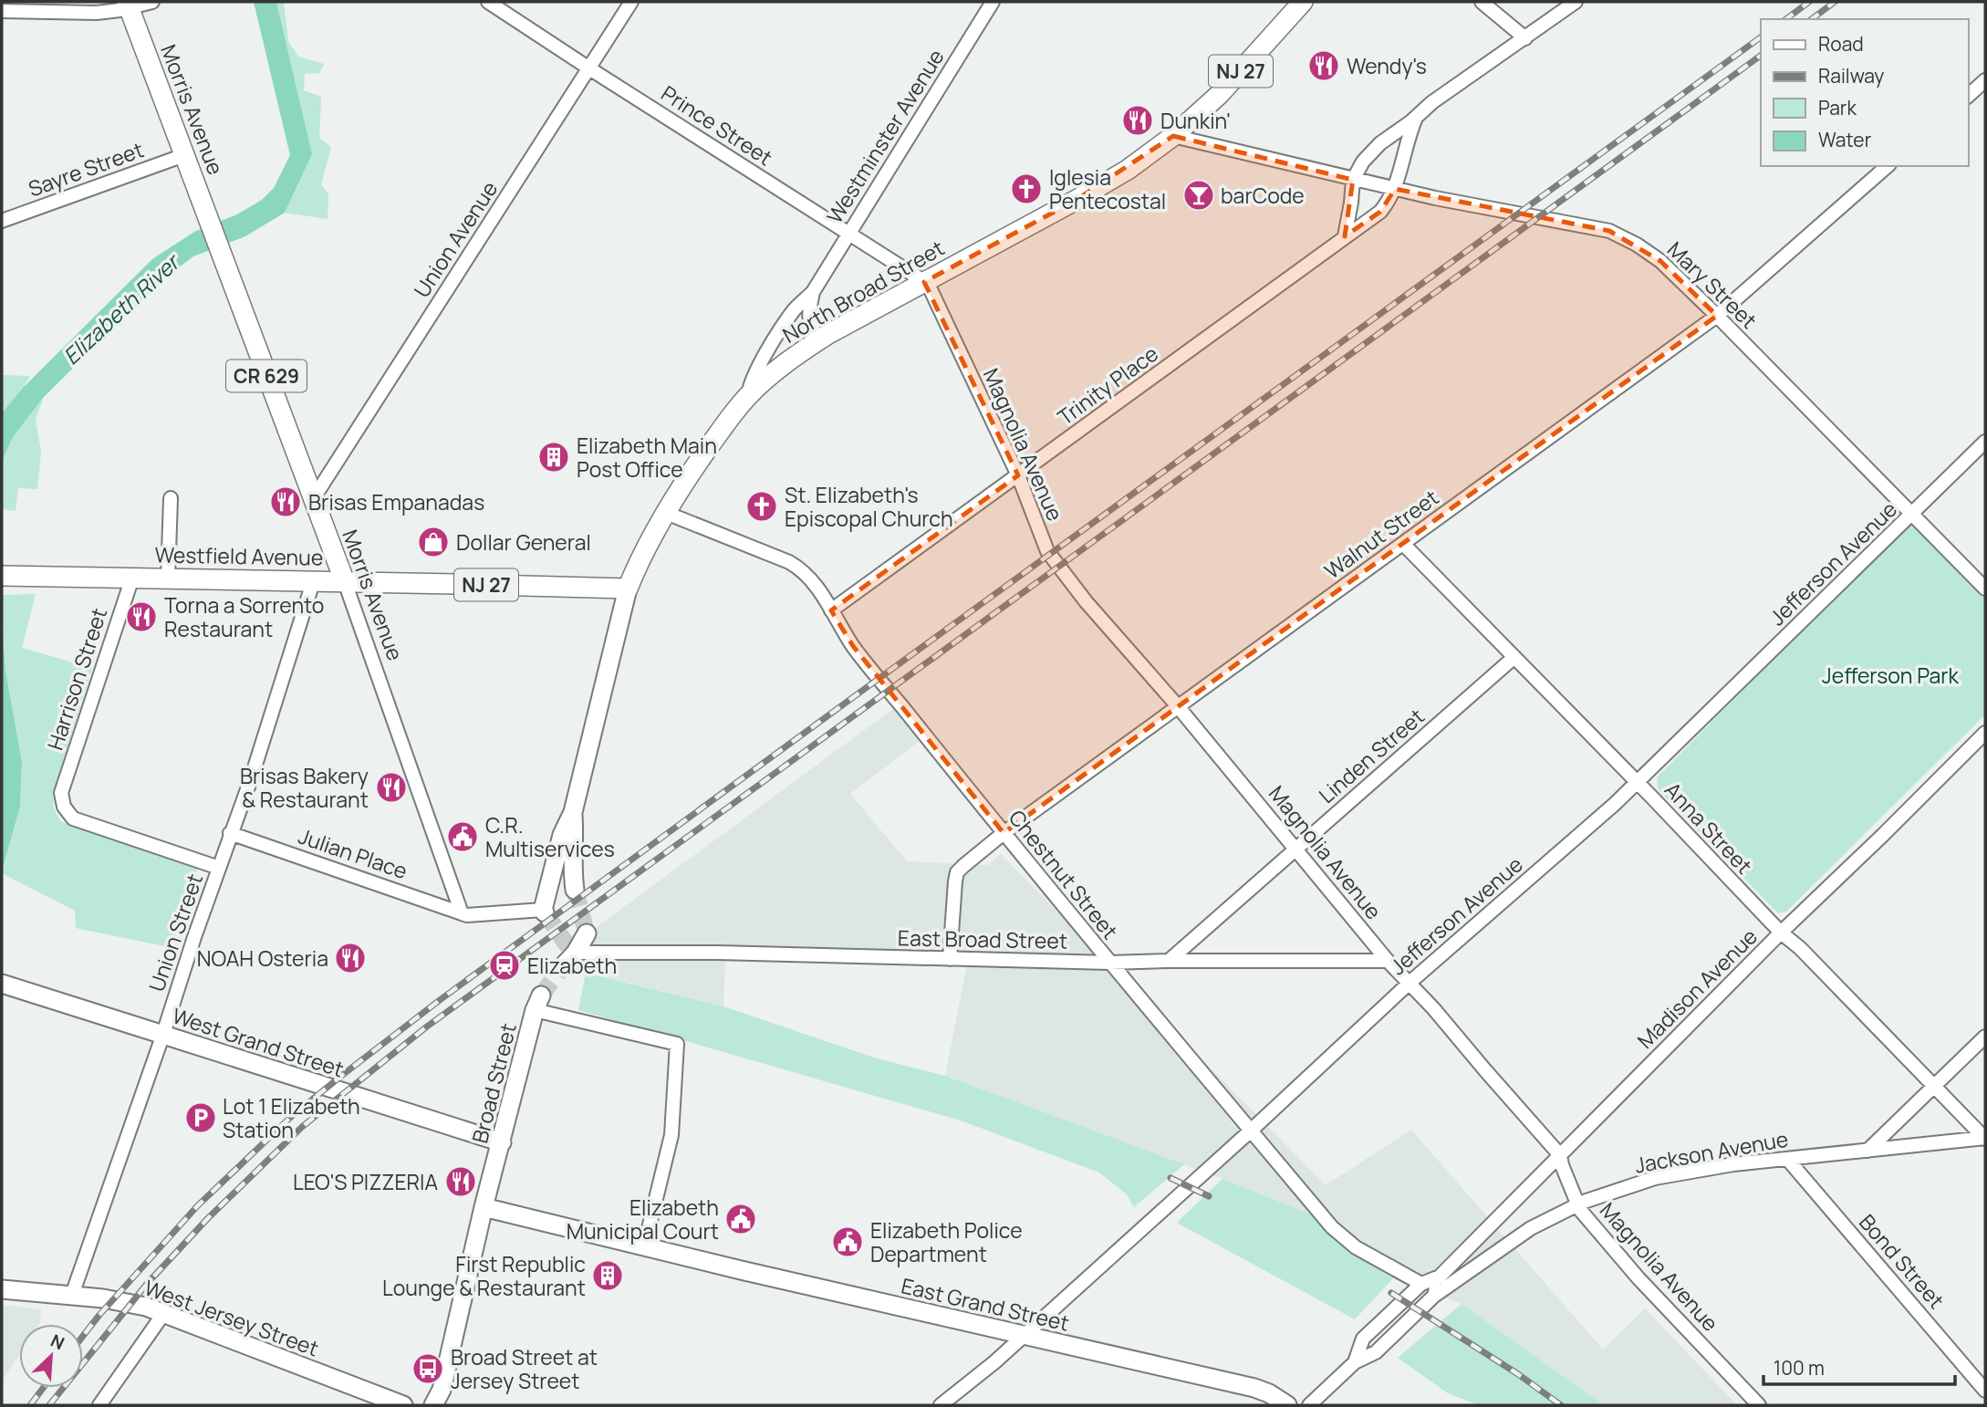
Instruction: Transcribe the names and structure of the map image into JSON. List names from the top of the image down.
{
  "streets": {
    "main road": [
      "NJ 27",
      "Morris Avenue",
      "North Broad Street",
      "CR 629",
      "Westfield Avenue"
    ],
    "street": [
      "Prince Street",
      "Westminster Avenue",
      "Sayre Street",
      "Union Avenue",
      "Mary Street",
      "Trinity Place",
      "Magnolia Avenue",
      "Walnut Street",
      "Jefferson Avenue",
      "Harrison Street",
      "Linden Street",
      "Anna Street",
      "Julian Place",
      "Chestnut Street",
      "Union Street",
      "East Broad Street",
      "Madison Avenue",
      "West Grand Street",
      "Broad Street",
      "Jackson Avenue",
      "Bond Street",
      "East Grand Street",
      "West Jersey Street"
    ]
  },
  "crossings": [
    ["Morris Avenue", "Sayre Street"],
    ["Morris Avenue", "Union Avenue"],
    ["Morris Avenue", "Westfield Avenue"],
    ["Morris Avenue", "Julian Place"],
    ["Prince Street", "Westminster Avenue"],
    ["Prince Street", "Union Avenue"],
    ["Prince Street", "North Broad Street"],
    ["Prince Street", "Magnolia Avenue"],
    ["Westminster Avenue", "North Broad Street"],
    ["Mary Street", "North Broad Street"],
    ["Mary Street", "Trinity Place"],
    ["Mary Street", "Walnut Street"],
    ["Mary Street", "Jefferson Avenue"],
    ["North Broad Street", "Magnolia Avenue"],
    ["North Broad Street", "Westfield Avenue"],
    ["North Broad Street", "Chestnut Street"],
    ["Trinity Place", "Magnolia Avenue"],
    ["Trinity Place", "Chestnut Street"],
    ["Magnolia Avenue", "Walnut Street"],
    ["Magnolia Avenue", "Jefferson Avenue"],
    ["Magnolia Avenue", "Linden Street"],
    ["Magnolia Avenue", "East Broad Street"],
    ["Magnolia Avenue", "Madison Avenue"],
    ["Magnolia Avenue", "Jackson Avenue"],
    ["Walnut Street", "Anna Street"],
    ["Walnut Street", "Chestnut Street"],
    ["Walnut Street", "East Broad Street"],
    ["Westfield Avenue", "Harrison Street"],
    ["Westfield Avenue", "Union Street"],
    ["Jefferson Avenue", "Anna Street"],
    ["Jefferson Avenue", "Chestnut Street"],
    ["Jefferson Avenue", "East Grand Street"],
    ["Harrison Street", "Union Street"],
    ["Linden Street", "Anna Street"],
    ["Linden Street", "East Broad Street"],
    ["Anna Street", "Madison Avenue"],
    ["Anna Street", "Jackson Avenue"],
    ["Julian Place", "Union Street"],
    ["Chestnut Street", "East Broad Street"],
    ["Chestnut Street", "Madison Avenue"],
    ["Union Street", "West Grand Street"],
    ["Union Street", "West Jersey Street"],
    ["Madison Avenue", "Jackson Avenue"],
    ["West Grand Street", "Broad Street"],
    ["Broad Street", "East Grand Street"],
    ["Jackson Avenue", "Bond Street"]
  ],
  "water": ["Elizabeth River"],
  "parks": ["Jefferson Park"],
  "places": {
    "restaurant": [
      "Wendy's",
      "Dunkin'",
      "Brisas Empanadas",
      "Torna a Sorrento Restaurant",
      "Brisas Bakery & Restaurant",
      "NOAH Osteria",
      "LEO'S PIZZERIA"
    ],
    "church": ["Iglesia Pentecostal", "St. Elizabeth's Episcopal Church"],
    "bar": ["barCode"],
    "building": ["Elizabeth Main Post Office", "First Republic Lounge & Restaurant"],
    "shop": ["Dollar General"],
    "public building": ["C.R. Multiservices", "Elizabeth Municipal Court", "Elizabeth Police Department"],
    "station": ["Elizabeth"],
    "parking": ["Lot 1 Elizabeth Station"],
    "bus stop": ["Broad Street at Jersey Street"]
  },
  "legend": [
    "Road",
    "Railway",
    "Park",
    "Water"
  ],
  "scale_bar": "100 m",
  "north": "top right"
}
